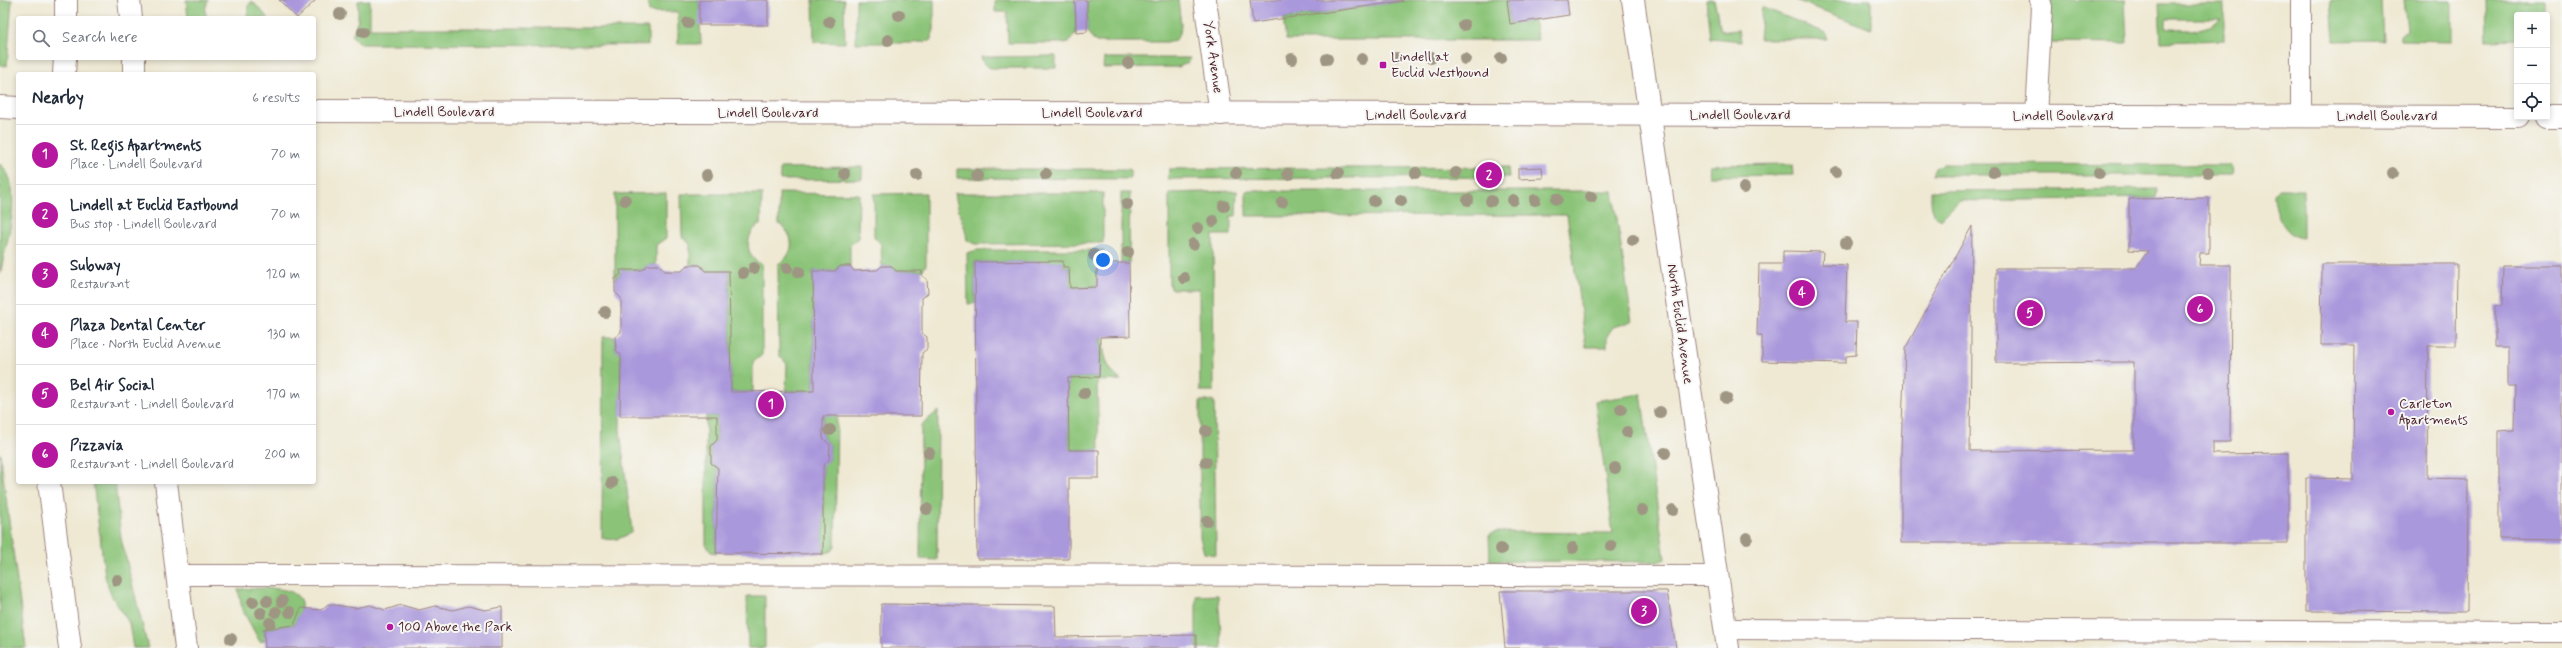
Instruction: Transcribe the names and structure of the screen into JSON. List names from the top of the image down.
{
  "streets": {
    "main road": ["York Avenue", "Lindell Boulevard", "North Euclid Avenue"]
  },
  "crossings": [
    ["York Avenue", "Lindell Boulevard"],
    ["Lindell Boulevard", "North Euclid Avenue"]
  ],
  "places": {
    "transit": ["Lindell at Euclid Westbound"],
    "other": ["Carleton Apartments", "100 Above the Park"]
  },
  "page": {
    "map_buttons": ["+", "−"],
    "search": "Search here",
    "heading": ["Nearby", "6 results"],
    "list": [
      {
        "mark": "1",
        "name": "St. Regis Apartments",
        "note": "Place · Lindell Boulevard",
        "value": "70 m"
      },
      {
        "mark": "2",
        "name": "Lindell at Euclid Eastbound",
        "note": "Bus stop · Lindell Boulevard",
        "value": "70 m"
      },
      {
        "mark": "3",
        "name": "Subway",
        "note": "Restaurant",
        "value": "120 m"
      },
      {
        "mark": "4",
        "name": "Plaza Dental Center",
        "note": "Place · North Euclid Avenue",
        "value": "130 m"
      },
      {
        "mark": "5",
        "name": "Bel Air Social",
        "note": "Restaurant · Lindell Boulevard",
        "value": "170 m"
      },
      {
        "mark": "6",
        "name": "Pizzavia",
        "note": "Restaurant · Lindell Boulevard",
        "value": "200 m"
      }
    ],
    "pins": [
      "2",
      "4",
      "6",
      "5",
      "1",
      "3"
    ]
  }
}
